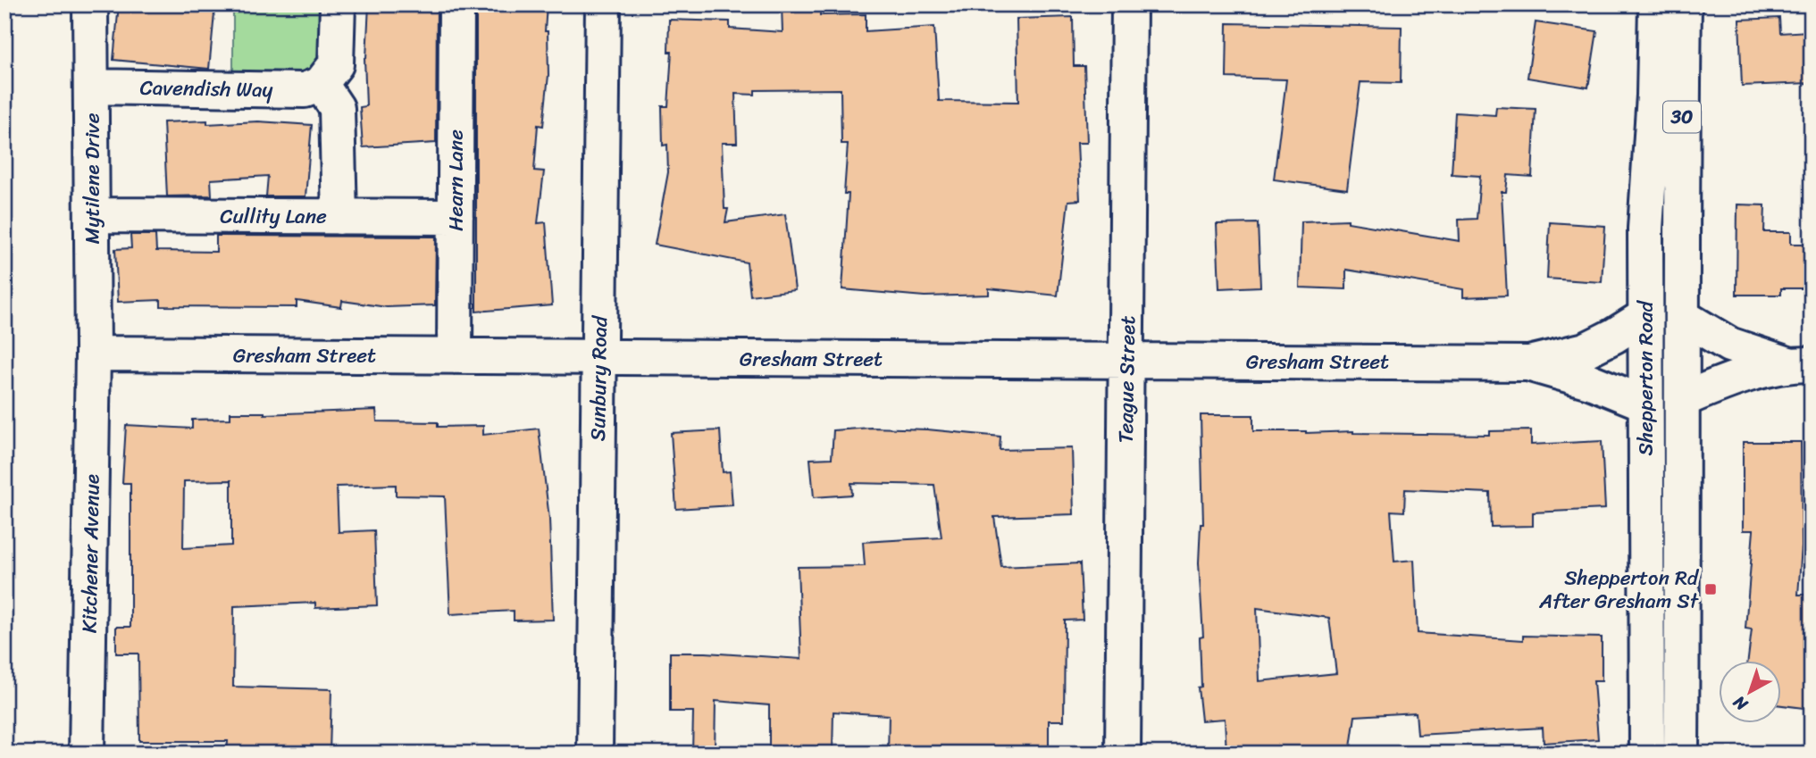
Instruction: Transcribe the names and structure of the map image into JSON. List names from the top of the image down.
{
  "streets": {
    "main road": [
      "Cavendish Way",
      "30",
      "Mytilene Drive",
      "Hearn Lane",
      "Cullity Lane",
      "Gresham Street",
      "Sunbury Road",
      "Shepperton Road",
      "Teague Street",
      "Kitchener Avenue"
    ]
  },
  "crossings": [
    ["Cavendish Way", "Mytilene Drive"],
    ["Mytilene Drive", "Cullity Lane"],
    ["Mytilene Drive", "Gresham Street"],
    ["Mytilene Drive", "Kitchener Avenue"],
    ["Hearn Lane", "Cullity Lane"],
    ["Hearn Lane", "Gresham Street"],
    ["Gresham Street", "Sunbury Road"],
    ["Gresham Street", "Shepperton Road"],
    ["Gresham Street", "Teague Street"],
    ["Gresham Street", "Kitchener Avenue"]
  ],
  "places": {
    "transit": ["Shepperton Rd After Gresham St"]
  },
  "north": "bottom left"
}
